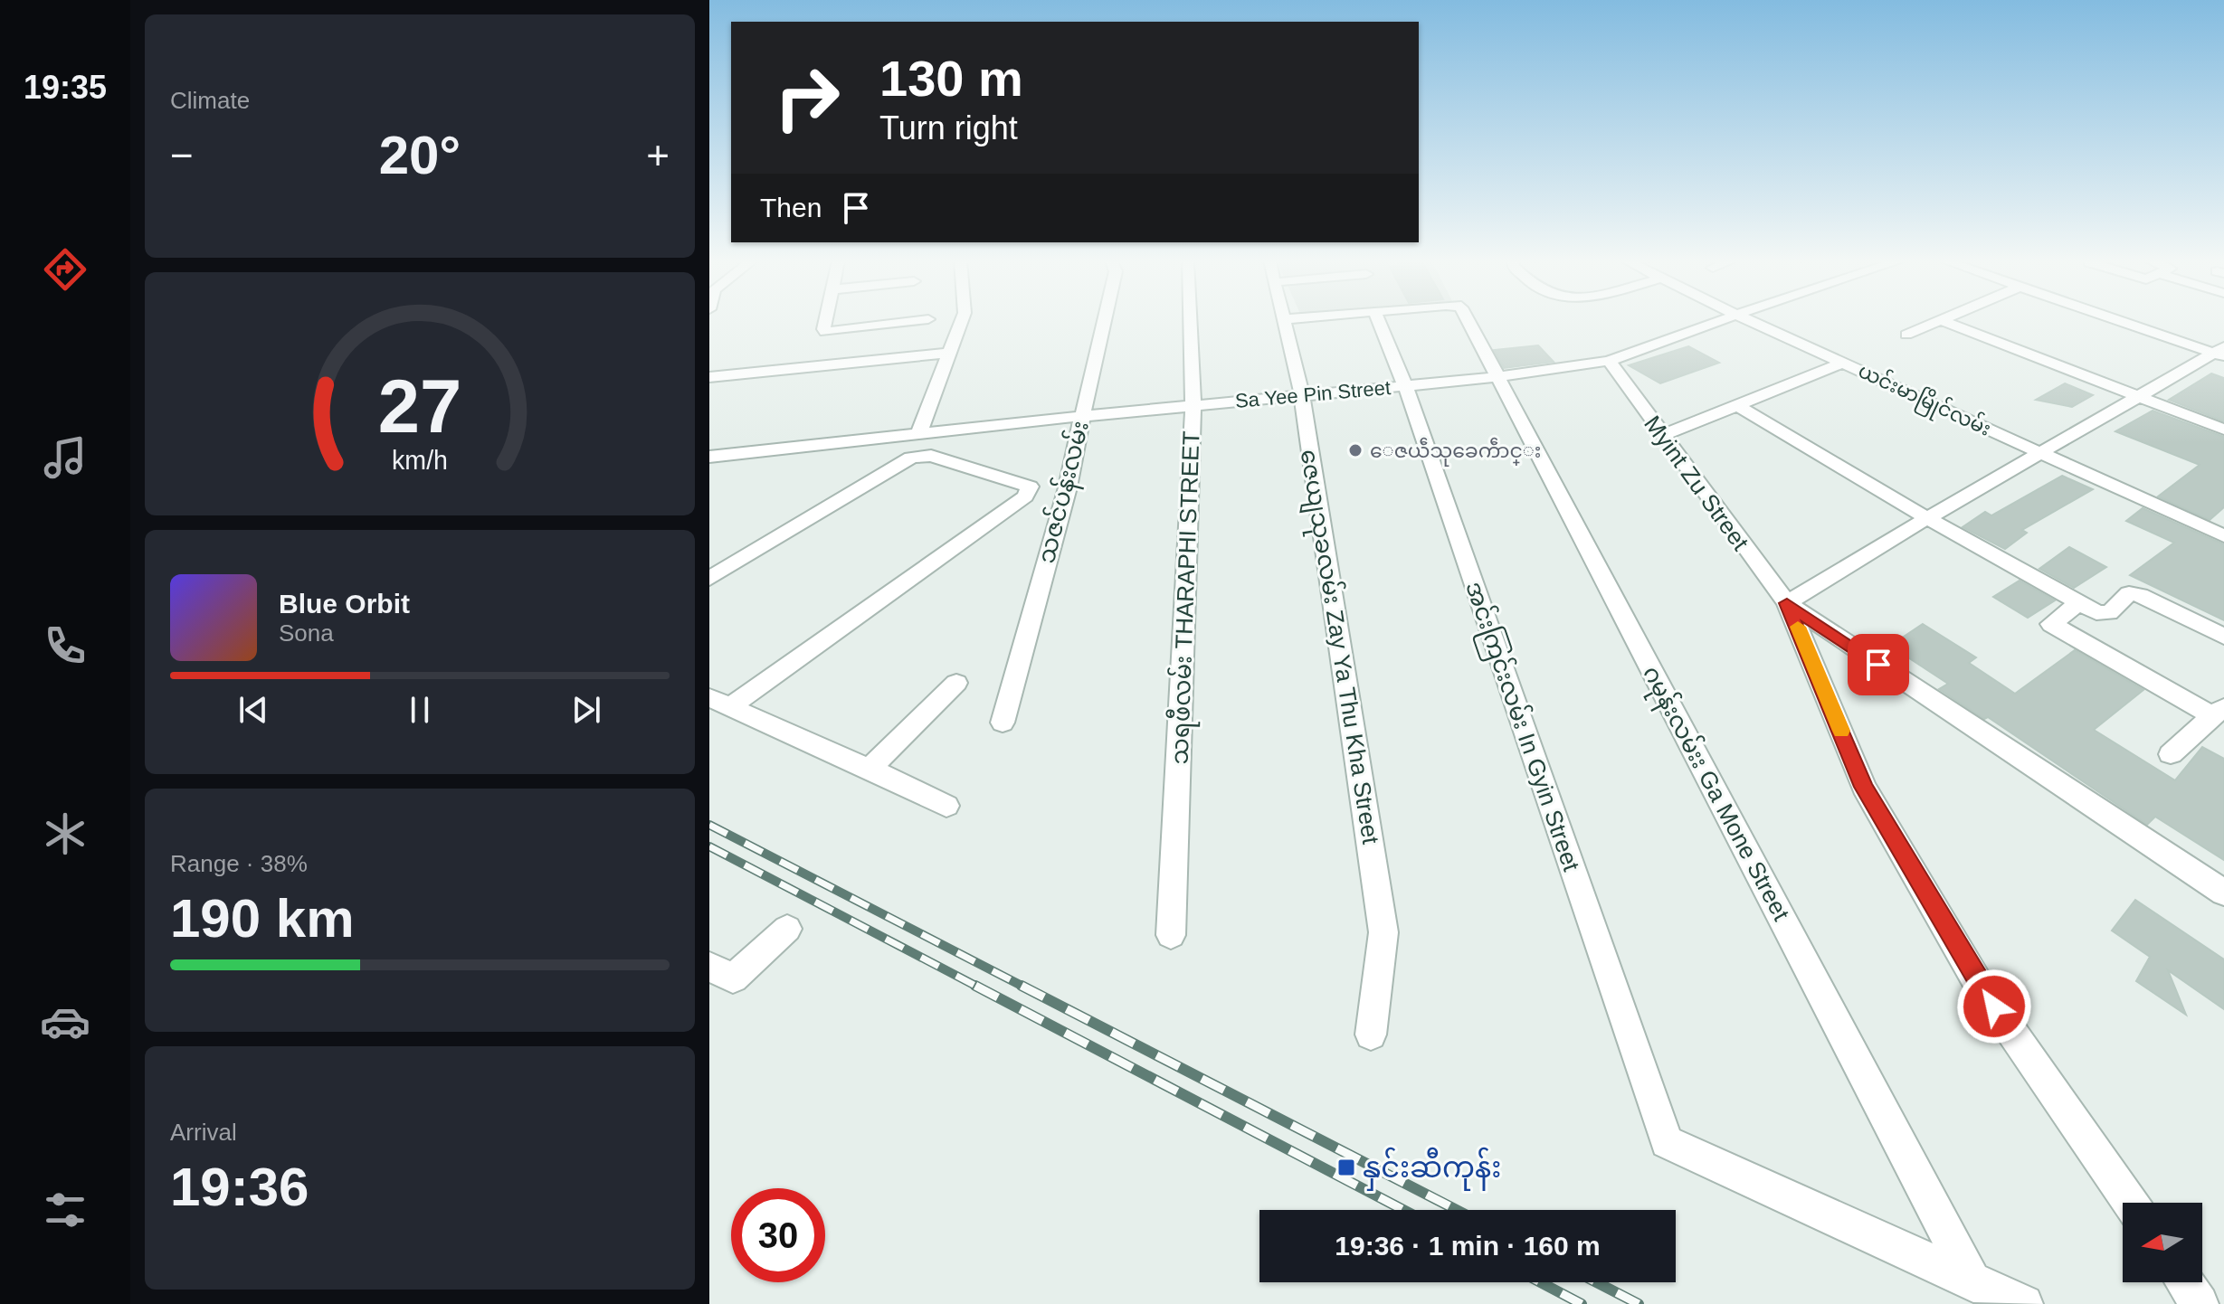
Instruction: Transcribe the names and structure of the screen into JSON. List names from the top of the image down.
{
  "streets": {
    "street": [
      "Sa Yee Pin Street",
      "ယင်းမာမြိုင်လမ်း",
      "Myint Zu Street",
      "သဇင်ပန်းလမ်း",
      "သရဖီလမ်း THARAPHI STREET",
      "ဇေယျသုခလမ်း Zay Ya Thu Kha Street",
      "အင်းကြင်းလမ်း In Gyin Street",
      "ဂမုန်းလမ်းး Ga Mone Street"
    ]
  },
  "crossings": [
    ["Sa Yee Pin Street", "Myint Zu Street"],
    ["Sa Yee Pin Street", "သဇင်ပန်းလမ်း"],
    ["Sa Yee Pin Street", "သရဖီလမ်း THARAPHI STREET"],
    ["Sa Yee Pin Street", "ဇေယျသုခလမ်း Zay Ya Thu Kha Street"],
    ["Sa Yee Pin Street", "အင်းကြင်းလမ်း In Gyin Street"],
    ["Sa Yee Pin Street", "ဂမုန်းလမ်းး Ga Mone Street"],
    ["အင်းကြင်းလမ်း In Gyin Street", "ဂမုန်းလမ်းး Ga Mone Street"]
  ],
  "places": {
    "other": ["ေဇယဵသုခေကဵာင္း"],
    "transit": ["နှင်းဆီကုန်း"]
  },
  "north": "left",
  "page": {
    "tabs": "19:35",
    "tile": [
      "Climate",
      ["Range · 38%", "190 km"],
      ["Arrival", "19:36"]
    ],
    "turn": ["130 m", "Turn right"],
    "heat": ["−", "20°", "+"],
    "then": "Then",
    "song": ["Blue Orbit", "Sona"],
    "limit": "30",
    "trip": "19:36 · 1 min · 160 m",
    "gauge": ["27", "km/h"]
  }
}
